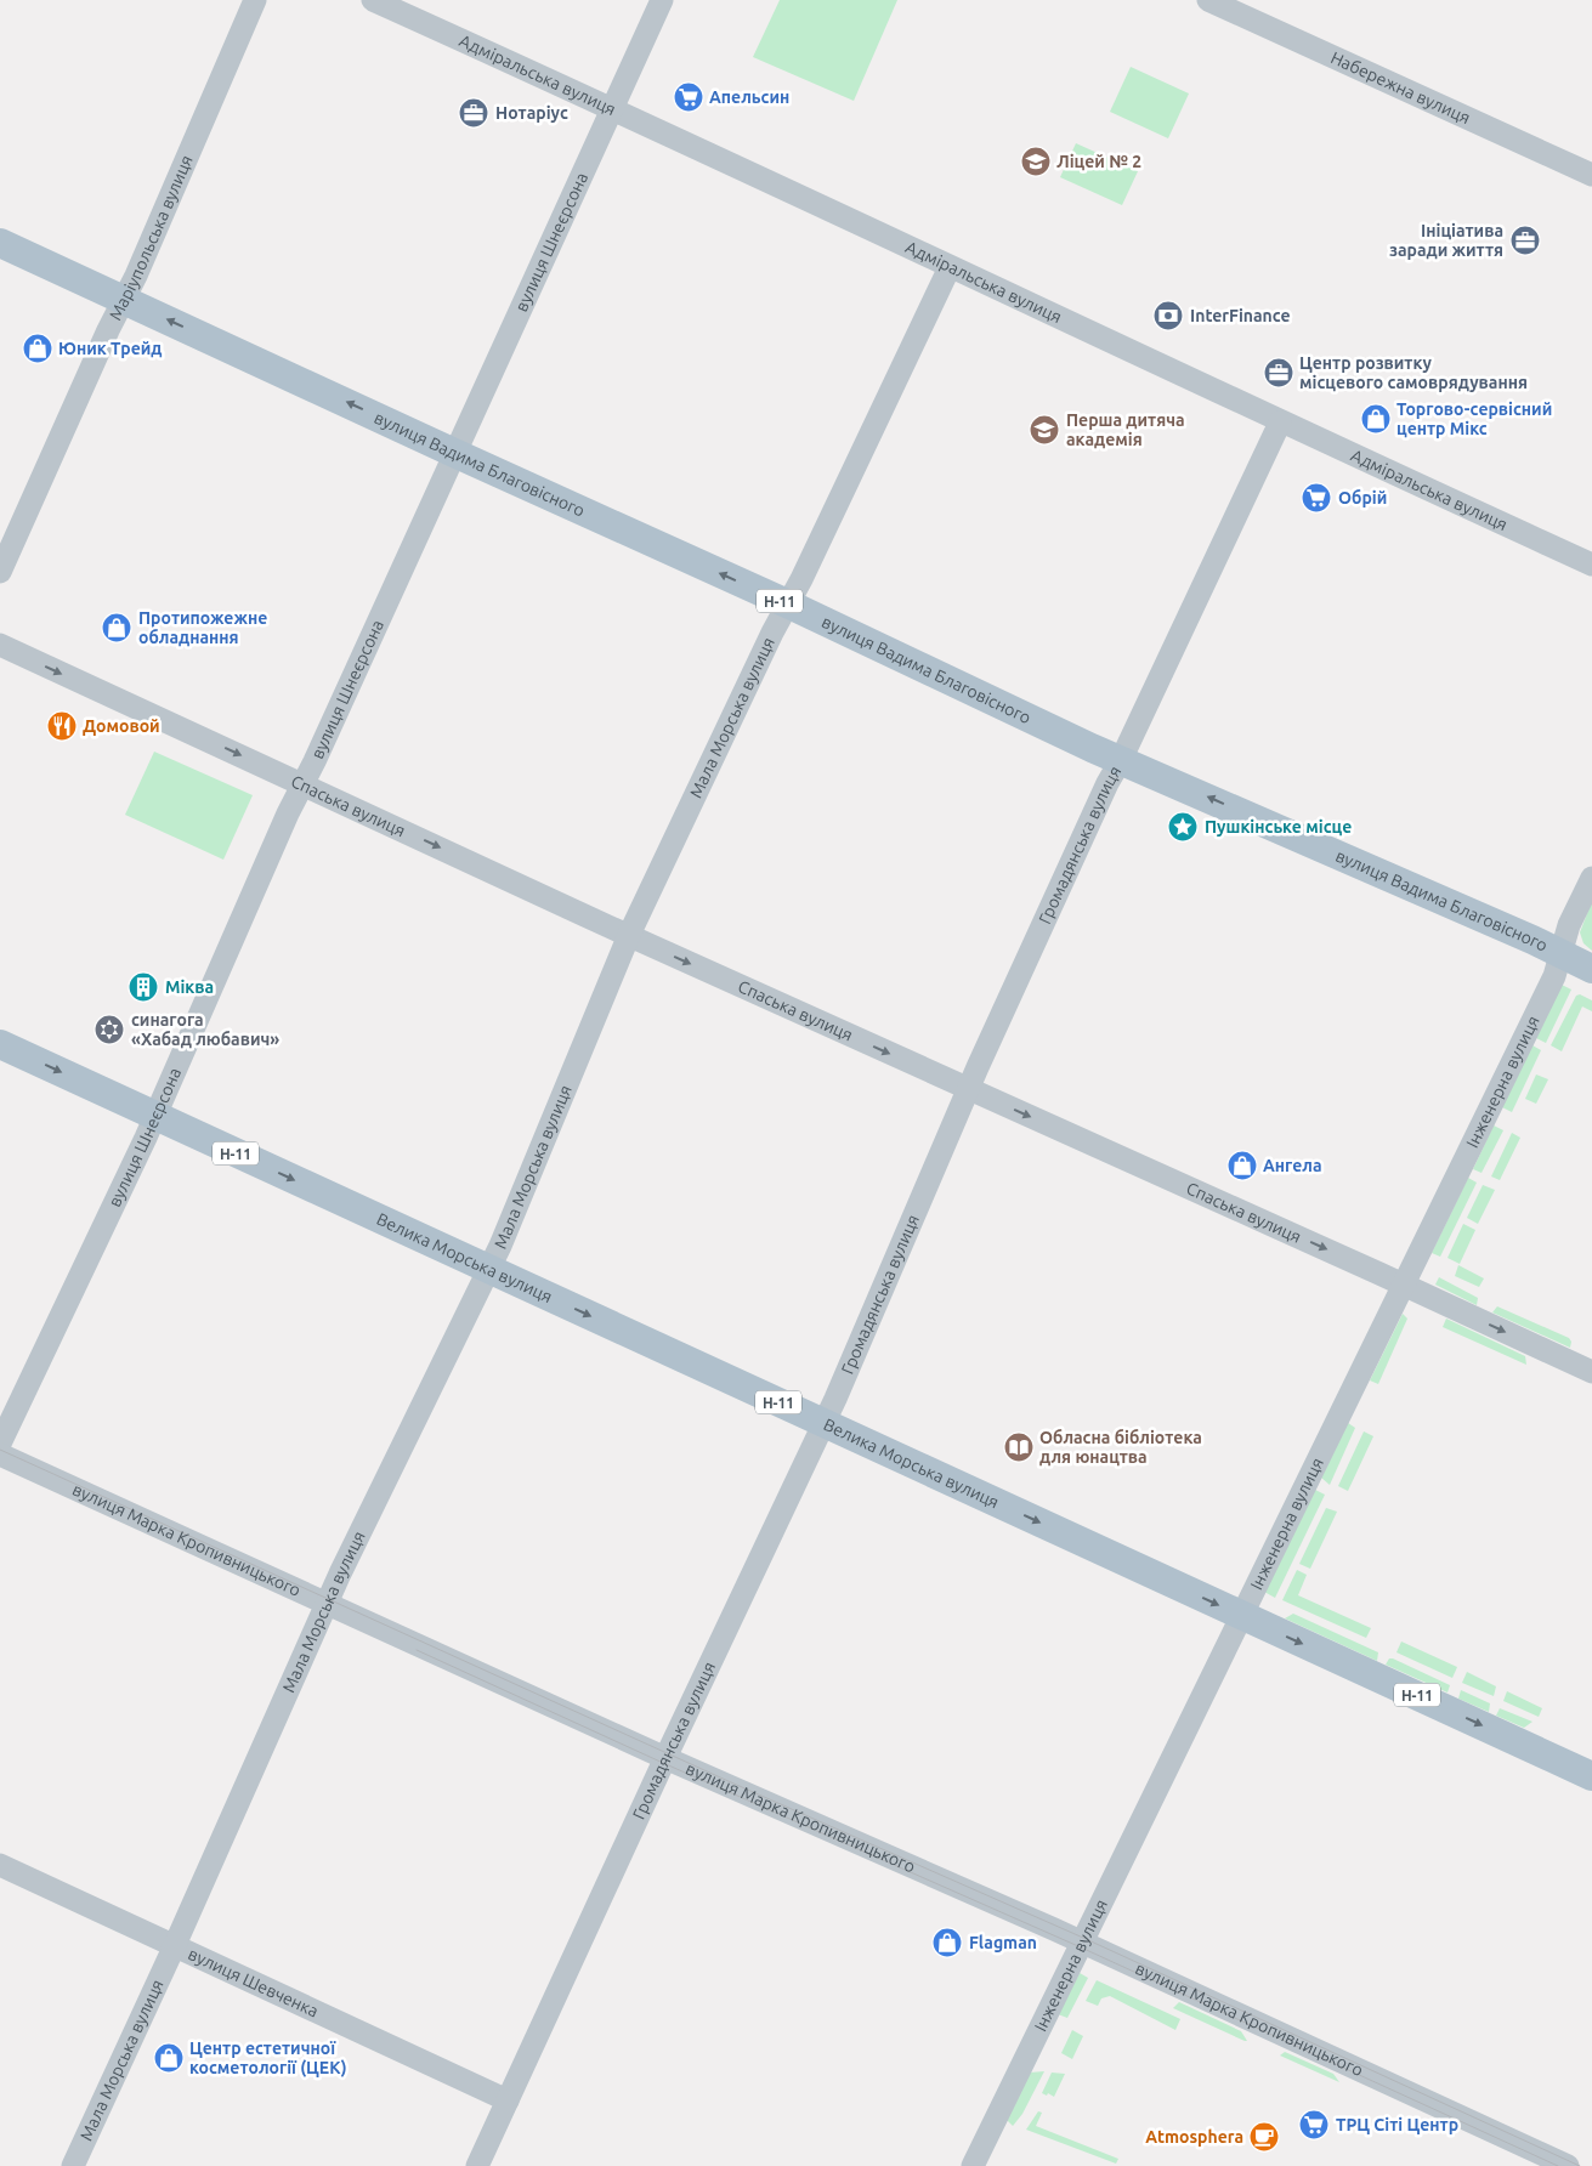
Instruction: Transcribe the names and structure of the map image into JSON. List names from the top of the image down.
{
  "streets": {
    "main road": ["вулиця Вадима Благовісного", "Н-11", "Велика Морська вулиця"],
    "street": [
      "Адміральська вулиця",
      "Набережна вулиця",
      "Маріупольська вулиця",
      "вулиця Шнеєрсона",
      "Мала Морська вулиця",
      "Спаська вулиця",
      "Громадянська вулиця",
      "Інженерна вулиця",
      "вулиця Марка Кропивницького",
      "вулиця Шевченка"
    ]
  },
  "crossings": [
    ["Адміральська вулиця", "вулиця Шнеєрсона"],
    ["Адміральська вулиця", "Мала Морська вулиця"],
    ["Адміральська вулиця", "Громадянська вулиця"],
    ["Маріупольська вулиця", "вулиця Вадима Благовісного"],
    ["вулиця Шнеєрсона", "вулиця Вадима Благовісного"],
    ["вулиця Шнеєрсона", "Спаська вулиця"],
    ["вулиця Шнеєрсона", "Велика Морська вулиця"],
    ["вулиця Вадима Благовісного", "Мала Морська вулиця"],
    ["вулиця Вадима Благовісного", "Громадянська вулиця"],
    ["вулиця Вадима Благовісного", "Інженерна вулиця"],
    ["Мала Морська вулиця", "Спаська вулиця"],
    ["Мала Морська вулиця", "Велика Морська вулиця"],
    ["Мала Морська вулиця", "вулиця Марка Кропивницького"],
    ["Мала Морська вулиця", "вулиця Шевченка"],
    ["Спаська вулиця", "Громадянська вулиця"],
    ["Спаська вулиця", "Інженерна вулиця"],
    ["Громадянська вулиця", "Велика Морська вулиця"],
    ["Громадянська вулиця", "вулиця Марка Кропивницького"],
    ["Громадянська вулиця", "вулиця Шевченка"],
    ["Інженерна вулиця", "Велика Морська вулиця"],
    ["Інженерна вулиця", "вулиця Марка Кропивницького"]
  ],
  "one_way": ["вулиця Вадима Благовісного", "Спаська вулиця", "Велика Морська вулиця"],
  "places": {
    "supermarket": ["Апельсин", "Обрій", "ТРЦ Сіті Центр"],
    "office": ["Нотаріус", "Ініціатива заради життя", "Центр розвитку місцевого самоврядування"],
    "school or university": ["Ліцей № 2", "Перша дитяча академія"],
    "bank": ["InterFinance"],
    "shop": [
      "Юник Трейд",
      "Торгово-сервісний центр Мікс",
      "Протипожежне обладнання",
      "Ангела",
      "Flagman",
      "Центр естетичної косметології (ЦЕК)"
    ],
    "restaurant": ["Домовой"],
    "place": ["Пушкінське місце"],
    "building": ["Міква"],
    "synagogue": ["синагога «Хабад любавич»"],
    "library": ["Обласна бібліотека для юнацтва"],
    "cafe": ["Atmosphera"]
  }
}
